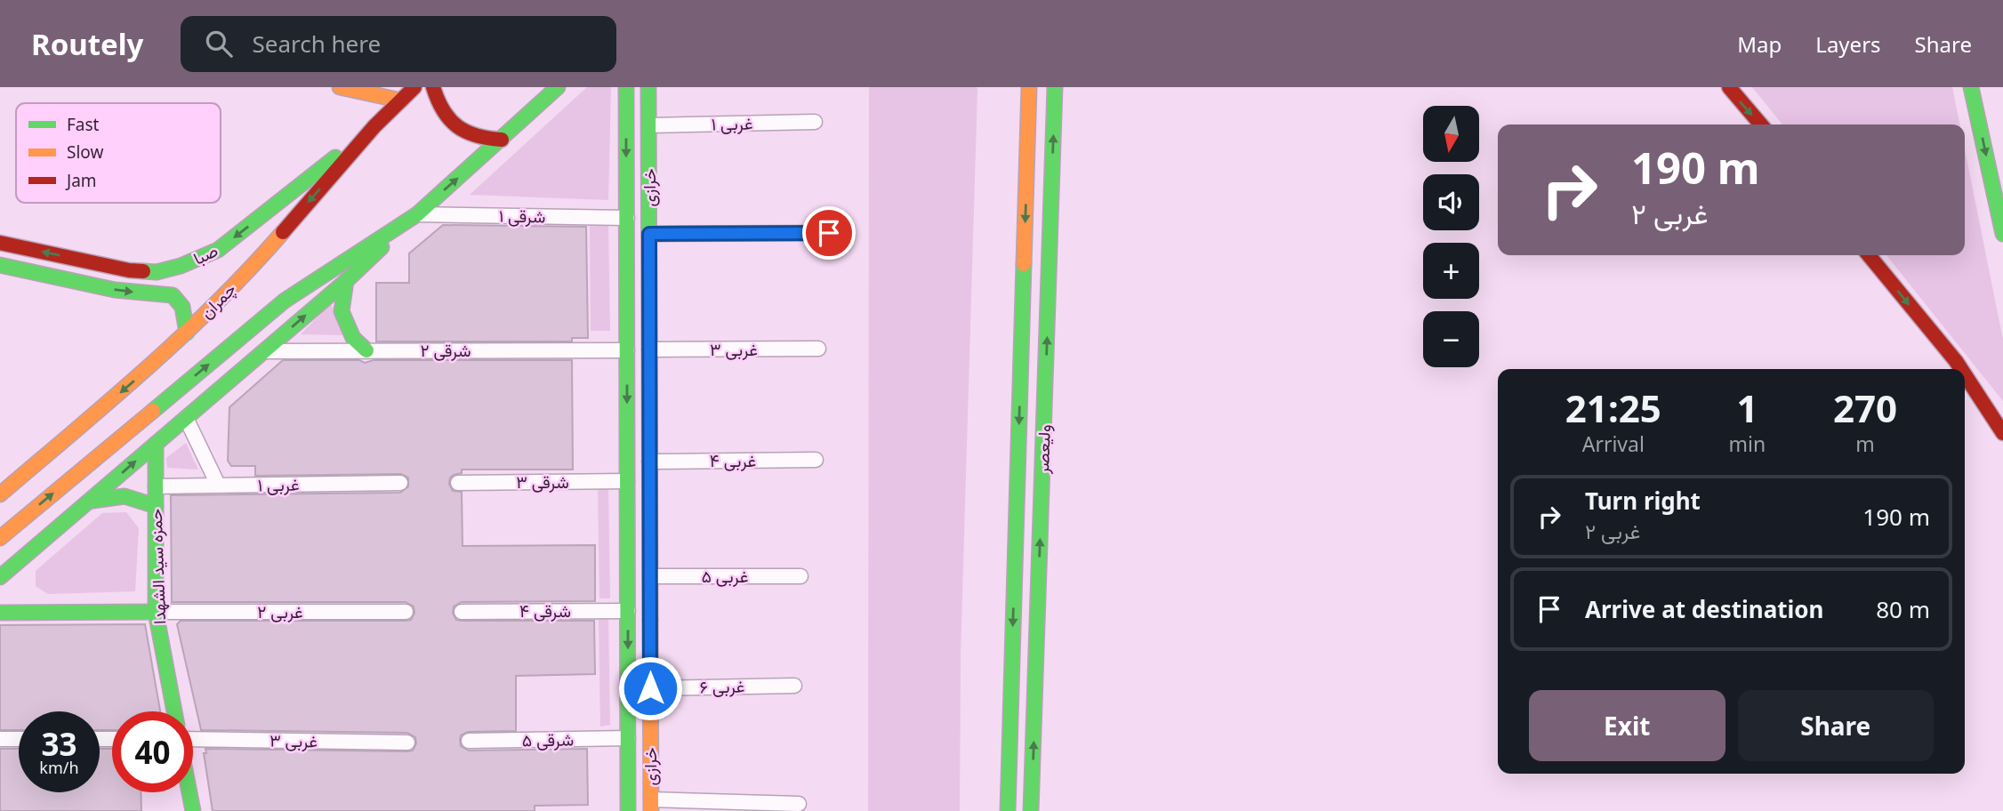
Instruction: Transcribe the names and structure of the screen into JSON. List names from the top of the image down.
{
  "streets": {
    "main road": [
      "خرازی",
      "صبا",
      "چمران",
      "ولیعصر",
      "حمزه سید الشهدا"
    ],
    "street": [
      "۱ غربی",
      "۱ شرقی",
      "۳ غربی",
      "۲ شرقی",
      "۴ غربی",
      "۳ شرقی",
      "۵ غربی",
      "۴ شرقی",
      "۲ غربی",
      "۶ غربی",
      "۵ شرقی"
    ]
  },
  "crossings": [
    ["۱ غربی", "خرازی"],
    ["۱ غربی", "حمزه سید الشهدا"],
    ["خرازی", "۱ شرقی"],
    ["خرازی", "۳ غربی"],
    ["خرازی", "۲ شرقی"],
    ["خرازی", "۴ غربی"],
    ["خرازی", "۳ شرقی"],
    ["خرازی", "۵ غربی"],
    ["خرازی", "۴ شرقی"],
    ["خرازی", "۶ غربی"],
    ["خرازی", "۵ شرقی"],
    ["صبا", "چمران"],
    ["حمزه سید الشهدا", "۲ غربی"]
  ],
  "legend": ["Fast", "Slow", "Jam"],
  "north": "bottom",
  "page": {
    "header": "Routely",
    "search": "Search here",
    "nav": ["Map", "Layers", "Share"],
    "map_buttons": ["+", "−"],
    "turn": ["190 m", "۲ غربی"],
    "eta": [
      "21:25",
      "Arrival",
      "1",
      "min",
      "270",
      "m"
    ],
    "list": [
      {
        "name": "Turn right",
        "note": "۲ غربی",
        "value": "190 m"
      },
      {
        "name": "Arrive at destination",
        "value": "80 m"
      }
    ],
    "buttons": ["Exit", "Share"],
    "speed": "33 km/h",
    "limit": "40"
  }
}
